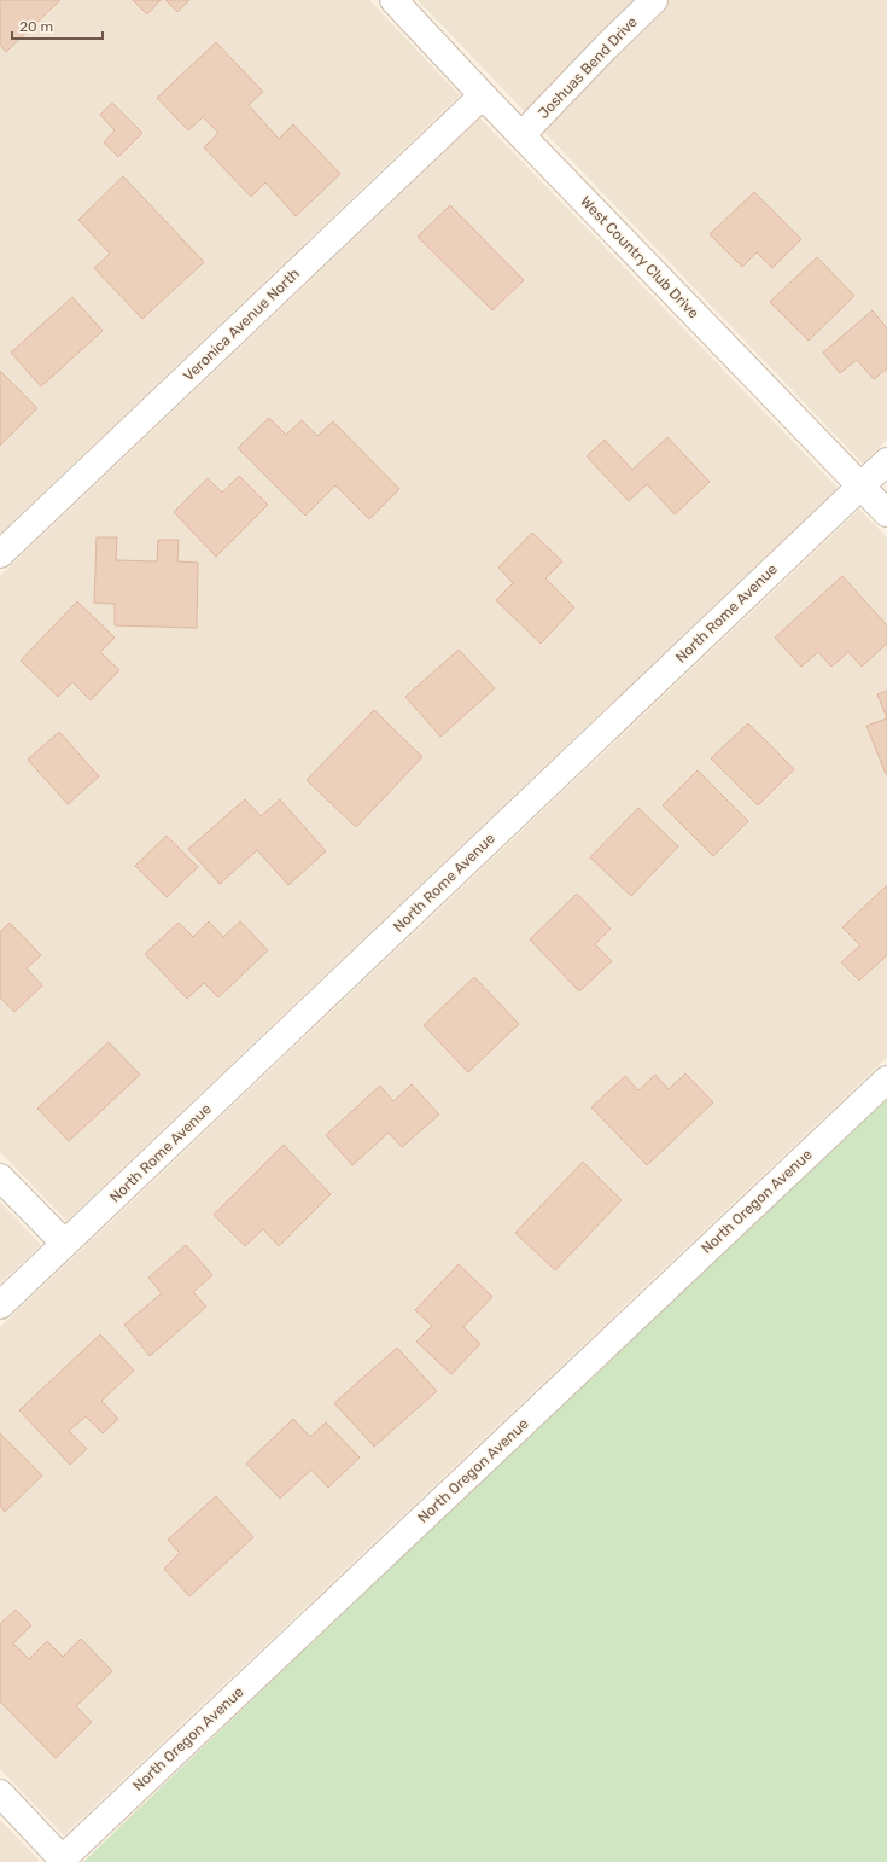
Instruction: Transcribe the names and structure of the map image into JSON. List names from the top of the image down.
{
  "streets": {
    "street": [
      "Joshuas Bend Drive",
      "West Country Club Drive",
      "Veronica Avenue North",
      "North Rome Avenue",
      "North Oregon Avenue"
    ]
  },
  "crossings": [
    ["Joshuas Bend Drive", "West Country Club Drive"],
    ["West Country Club Drive", "Veronica Avenue North"],
    ["West Country Club Drive", "North Rome Avenue"]
  ],
  "scale_bar": "20 m"
}
